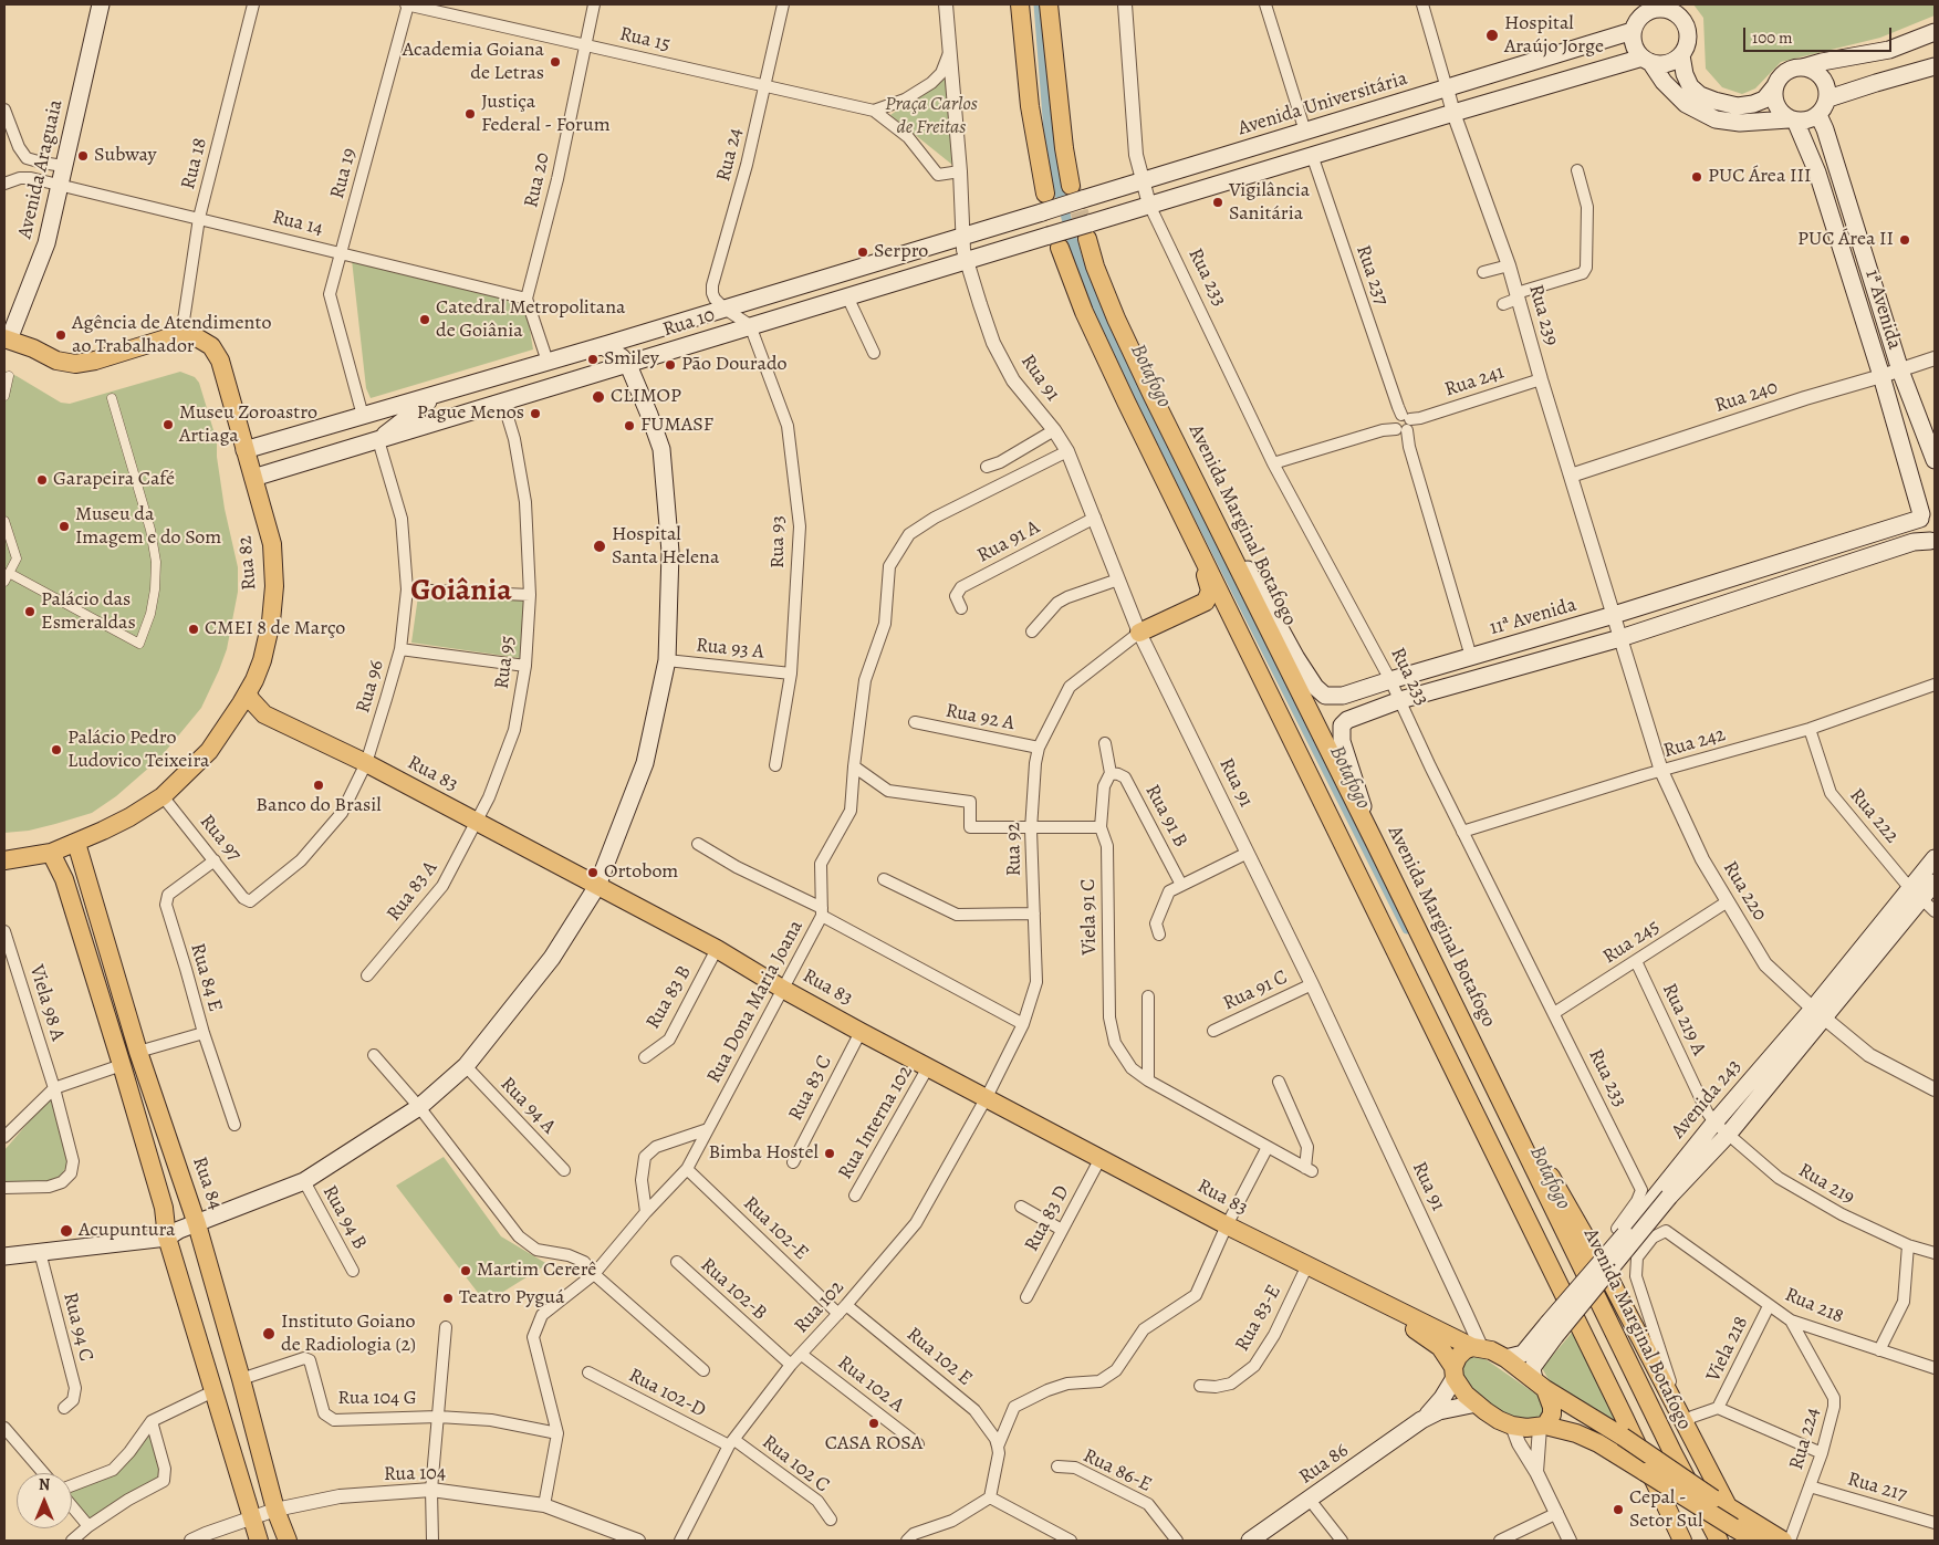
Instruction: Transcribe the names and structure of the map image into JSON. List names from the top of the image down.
{
  "streets": {
    "main road": [
      "Avenida Universitária",
      "Avenida Araguaia",
      "1ª Avenida",
      "Rua 10",
      "Avenida Marginal Botafogo",
      "Rua 82",
      "11ª Avenida",
      "Rua 83",
      "Avenida 243",
      "Rua 84",
      "Rua 86"
    ],
    "street": [
      "Rua 15",
      "Rua 24",
      "Rua 18",
      "Rua 19",
      "Rua 20",
      "Rua 14",
      "Rua 237",
      "Rua 233",
      "Rua 239",
      "Rua 91",
      "Rua 241",
      "Rua 240",
      "Rua 93",
      "Rua 91 A",
      "Rua 93 A",
      "Rua 95",
      "Rua 96",
      "Rua 92 A",
      "Rua 242",
      "Rua 91 B",
      "Rua 222",
      "Rua 97",
      "Rua 92",
      "Rua 83 A",
      "Rua 220",
      "Viela 91 C",
      "Rua 245",
      "Rua 84 E",
      "Rua 91 C",
      "Rua 83 B",
      "Rua Dona Maria Joana",
      "Viela 98 A",
      "Rua 219 A",
      "Rua 83 C",
      "Rua 94 A",
      "Rua Interna 102",
      "Rua 219",
      "Rua 94 B",
      "Rua 83 D",
      "Rua 102-E",
      "Rua 102-B",
      "Rua 218",
      "Rua 102",
      "Rua 83-E",
      "Rua 94 C",
      "Viela 218",
      "Rua 102 E",
      "Rua 102 A",
      "Rua 102-D",
      "Rua 104 G",
      "Rua 224",
      "Rua 102 C",
      "Rua 86-E",
      "Rua 104",
      "Rua 217"
    ]
  },
  "crossings": [
    ["Rua 15", "Rua 24"],
    ["Rua 15", "Rua 19"],
    ["Rua 15", "Rua 20"],
    ["Rua 15", "Rua 91"],
    ["Avenida Universitária", "Rua 233"],
    ["Avenida Universitária", "Rua 239"],
    ["Avenida Universitária", "Rua 10"],
    ["Rua 24", "Rua 10"],
    ["Rua 18", "Rua 14"],
    ["Rua 18", "Rua 82"],
    ["Avenida Araguaia", "Rua 14"],
    ["Rua 19", "Rua 14"],
    ["Rua 19", "Rua 10"],
    ["Rua 20", "Rua 14"],
    ["Rua 237", "Rua 241"],
    ["Rua 237", "11ª Avenida"],
    ["Rua 233", "Rua 10"],
    ["Rua 233", "Rua 241"],
    ["Rua 233", "11ª Avenida"],
    ["Rua 233", "Rua 242"],
    ["Rua 233", "Rua 245"],
    ["Rua 233", "Avenida 243"],
    ["1ª Avenida", "Rua 240"],
    ["1ª Avenida", "11ª Avenida"],
    ["Rua 239", "Rua 241"],
    ["Rua 239", "Rua 240"],
    ["Rua 239", "11ª Avenida"],
    ["Rua 239", "Rua 220"],
    ["Rua 10", "Rua 91"],
    ["Rua 10", "Avenida Marginal Botafogo"],
    ["Rua 10", "Rua 93"],
    ["Rua 10", "Rua 82"],
    ["Rua 10", "Rua 95"],
    ["Rua 10", "Rua 96"],
    ["Rua 91", "Rua 91 A"],
    ["Rua 91", "Rua 83"],
    ["Rua 91", "Rua 92"],
    ["Rua 91", "Rua 91 C"],
    ["Rua 91", "Rua Dona Maria Joana"],
    ["Avenida Marginal Botafogo", "11ª Avenida"],
    ["Rua 93", "Rua 93 A"],
    ["Rua 82", "Rua 83"],
    ["Rua 82", "Rua 97"],
    ["Rua 82", "Rua 84"],
    ["Rua 95", "Rua 83"],
    ["Rua 95", "Rua 83 A"],
    ["Rua 96", "Rua 83"],
    ["Rua 96", "Rua 97"],
    ["Rua 92 A", "Rua 92"],
    ["Rua 242", "Rua 222"],
    ["Rua 242", "Rua 220"],
    ["Rua 83", "Rua 92"],
    ["Rua 83", "Rua 83 A"],
    ["Rua 83", "Rua 83 B"],
    ["Rua 83", "Rua Dona Maria Joana"],
    ["Rua 83", "Rua 83 C"],
    ["Rua 83", "Avenida 243"],
    ["Rua 83", "Rua Interna 102"],
    ["Rua 83", "Rua 83 D"],
    ["Rua 83", "Rua 102"],
    ["Rua 83", "Rua 83-E"],
    ["Rua 83", "Rua 86"],
    ["Rua 91 B", "Viela 91 C"],
    ["Rua 222", "Avenida 243"],
    ["Rua 97", "Rua 84 E"],
    ["Rua 92", "Rua 102"],
    ["Rua 220", "Rua 245"],
    ["Rua 220", "Avenida 243"],
    ["Rua 245", "Rua 219 A"],
    ["Rua Dona Maria Joana", "Rua 102-E"],
    ["Rua Dona Maria Joana", "Rua 104 G"],
    ["Rua 219 A", "Avenida 243"],
    ["Rua 219 A", "Rua 219"],
    ["Avenida 243", "Rua 219"],
    ["Rua 84", "Rua 104 G"],
    ["Rua 84", "Rua 104"],
    ["Rua 102-E", "Rua 102"],
    ["Rua 102-B", "Rua 102"],
    ["Rua 218", "Viela 218"],
    ["Rua 218", "Rua 224"],
    ["Rua 102", "Rua 102 E"],
    ["Rua 102", "Rua 102 A"],
    ["Rua 102", "Rua 102-D"],
    ["Rua 102", "Rua 102 C"],
    ["Rua 102-D", "Rua 102 C"],
    ["Rua 224", "Rua 217"]
  ],
  "districts": ["Goiânia"],
  "water": ["Botafogo"],
  "parks": ["Praça Carlos de Freitas"],
  "places": [
    "Hospital Araújo Jorge",
    "Academia Goiana de Letras",
    "Justiça Federal - Forum",
    "Subway",
    "PUC Área III",
    "Vigilância Sanitária",
    "PUC Área II",
    "Serpro",
    "Catedral Metropolitana de Goiânia",
    "Agência de Atendimento ao Trabalhador",
    "Smiley",
    "Pão Dourado",
    "CLIMOP",
    "Pague Menos",
    "Museu Zoroastro Artiaga",
    "FUMASF",
    "Garapeira Café",
    "Museu da Imagem e do Som",
    "Hospital Santa Helena",
    "Palácio das Esmeraldas",
    "CMEI 8 de Março",
    "Palácio Pedro Ludovico Teixeira",
    "Banco do Brasil",
    "Ortobom",
    "Bimba Hostel",
    "Acupuntura",
    "Martim Cererê",
    "Teatro Pyguá",
    "Instituto Goiano de Radiologia (2)",
    "CASA ROSA",
    "Cepal - Setor Sul"
  ],
  "scale_bar": "100 m",
  "north": "top"
}
